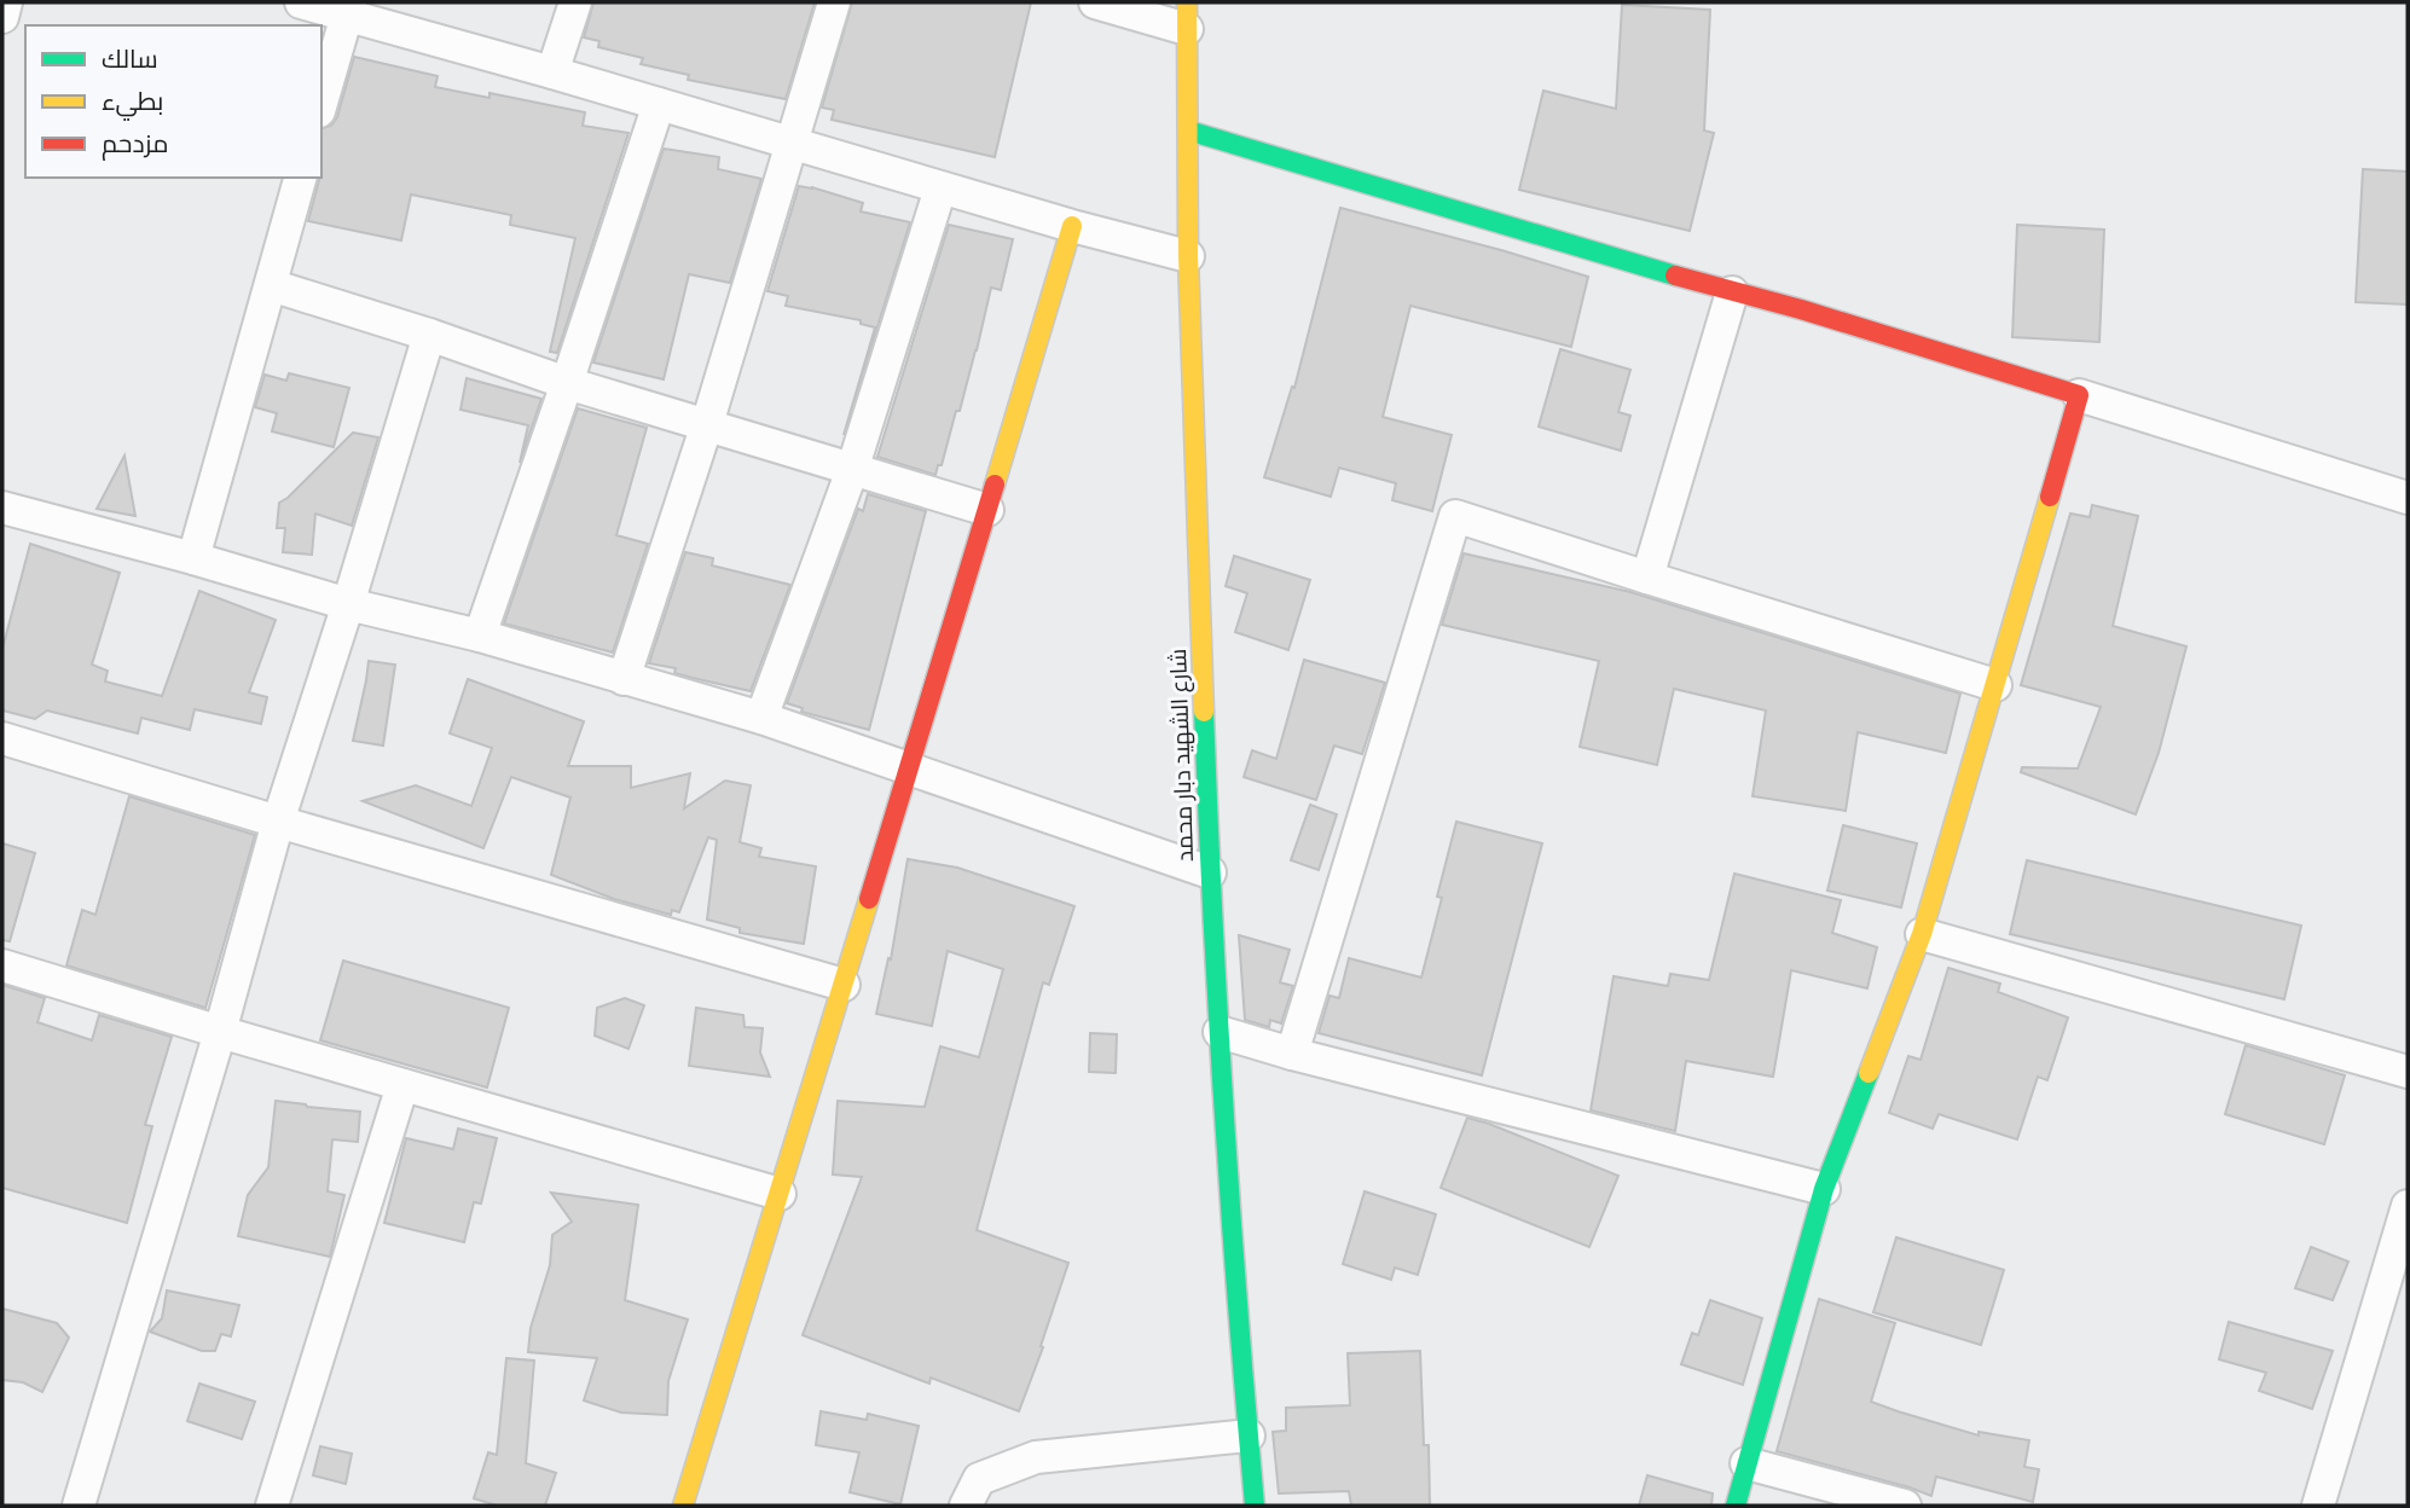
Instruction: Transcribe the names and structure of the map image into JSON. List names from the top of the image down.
{
  "streets": {
    "street": ["شارع الشهيد دبار محمد"]
  },
  "legend": ["سالك", "بطيء", "مزدحم"]
}
